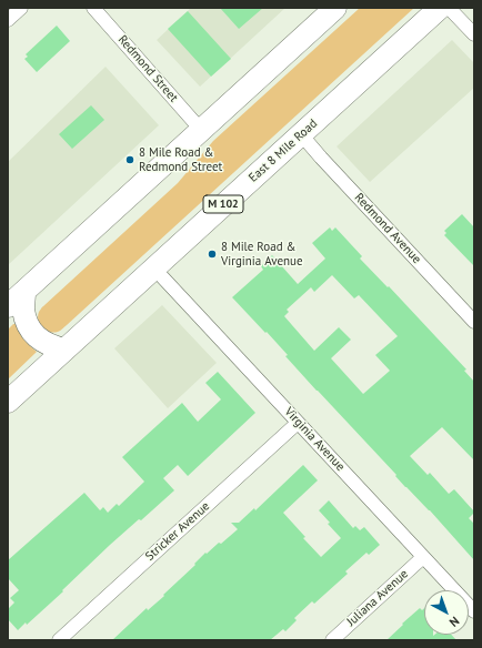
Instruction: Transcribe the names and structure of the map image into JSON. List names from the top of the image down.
{
  "streets": {
    "highway": ["East 8 Mile Road", "M 102"],
    "street": [
      "Redmond Street",
      "Redmond Avenue",
      "Virginia Avenue",
      "Stricker Avenue",
      "Juliana Avenue"
    ]
  },
  "crossings": [
    ["East 8 Mile Road", "Redmond Avenue"],
    ["East 8 Mile Road", "Virginia Avenue"],
    ["Virginia Avenue", "Stricker Avenue"],
    ["Virginia Avenue", "Juliana Avenue"]
  ],
  "places": ["8 Mile Road & Redmond Street", "8 Mile Road & Virginia Avenue"],
  "north": "bottom right"
}
